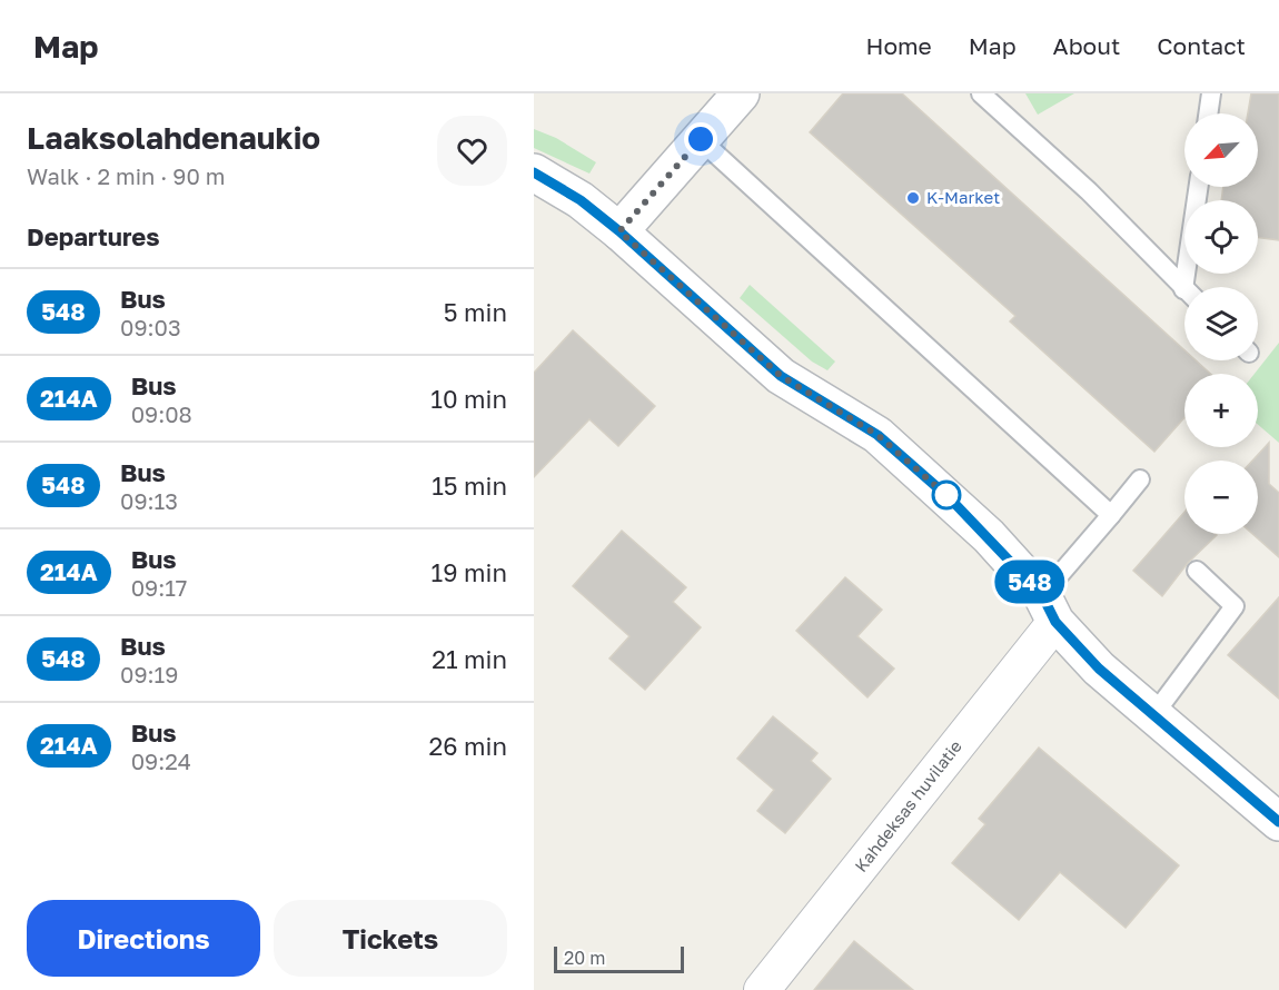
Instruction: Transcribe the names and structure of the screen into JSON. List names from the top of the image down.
{
  "streets": {
    "street": ["Kahdeksas huvilatie"]
  },
  "places": ["K-Market"],
  "lines": ["bus line 548"],
  "scale_bar": "20 m",
  "north": "bottom left",
  "page": {
    "header": "Map",
    "nav": [
      "Home",
      "Map",
      "About",
      "Contact"
    ],
    "heading": [
      ["Laaksolahdenaukio", "Walk · 2 min · 90 m"],
      "Departures"
    ],
    "on_map": "548",
    "map_buttons": ["+", "−"],
    "list": [
      {
        "mark": "548",
        "name": "Bus",
        "note": "09:03",
        "value": "5 min"
      },
      {
        "mark": "214A",
        "name": "Bus",
        "note": "09:08",
        "value": "10 min"
      },
      {
        "mark": "548",
        "name": "Bus",
        "note": "09:13",
        "value": "15 min"
      },
      {
        "mark": "214A",
        "name": "Bus",
        "note": "09:17",
        "value": "19 min"
      },
      {
        "mark": "548",
        "name": "Bus",
        "note": "09:19",
        "value": "21 min"
      },
      {
        "mark": "214A",
        "name": "Bus",
        "note": "09:24",
        "value": "26 min"
      }
    ],
    "buttons": ["Directions", "Tickets"],
    "scale": "20 m"
  }
}
